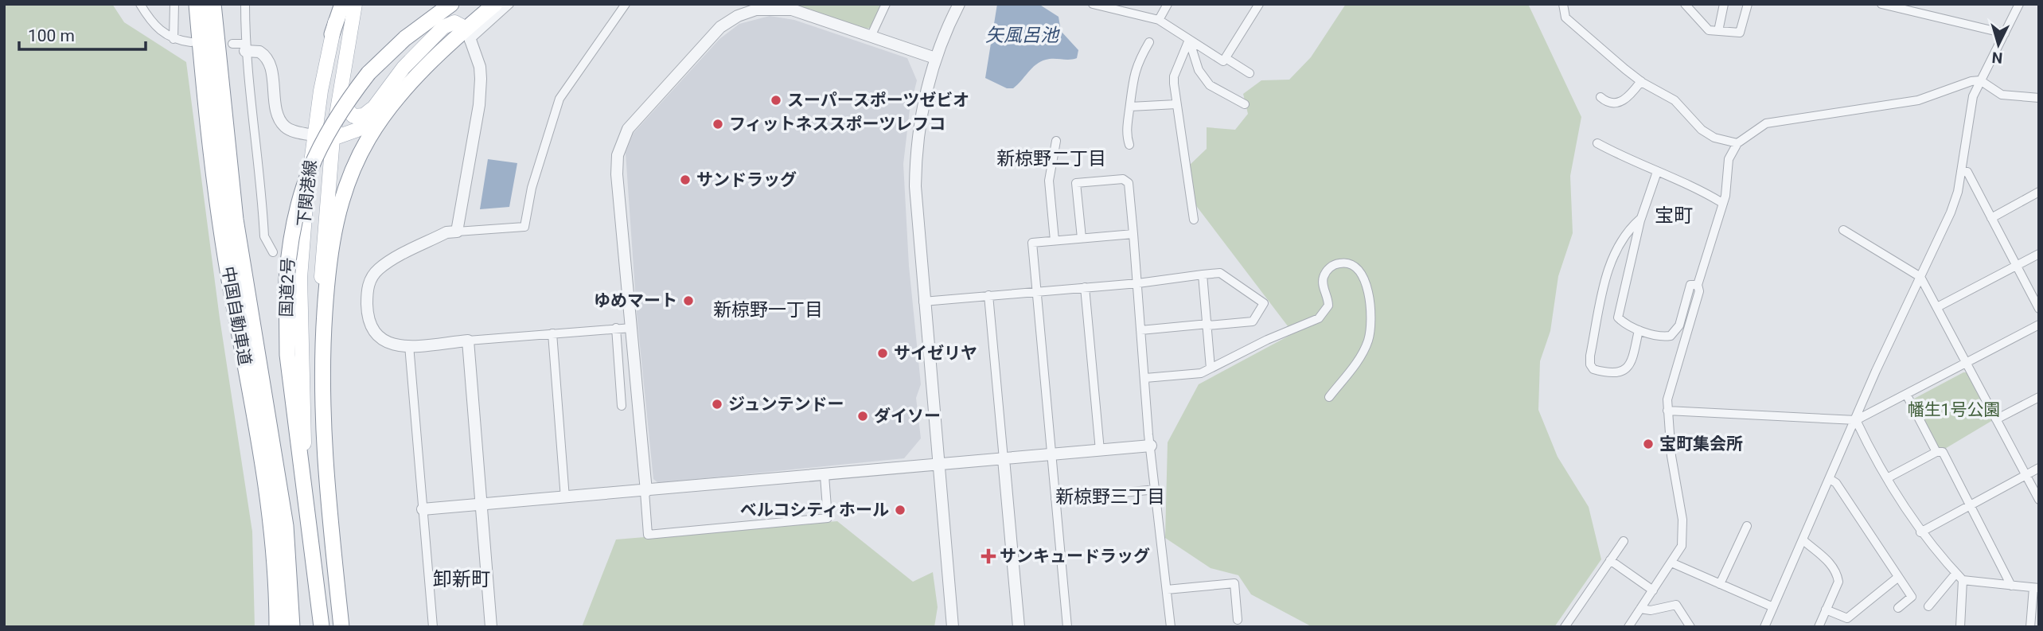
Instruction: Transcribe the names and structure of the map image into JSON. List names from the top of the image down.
{
  "streets": {
    "highway": ["国道2号", "中国自動車道"],
    "main road": ["下関港線"]
  },
  "crossings": [
    ["下関港線", "国道2号"]
  ],
  "districts": [
    "新椋野二丁目",
    "宝町",
    "新椋野一丁目",
    "新椋野三丁目",
    "卸新町"
  ],
  "water": ["矢風呂池"],
  "parks": ["幡生1号公園"],
  "places": {
    "other": [
      "スーパースポーツゼビオ",
      "フィットネススポーツレフコ",
      "サンドラッグ",
      "ゆめマート",
      "サイゼリヤ",
      "ジュンテンドー",
      "ダイソー",
      "宝町集会所",
      "ベルコシティホール"
    ],
    "health": ["サンキュードラッグ"]
  },
  "scale_bar": "100 m",
  "north": "bottom"
}
